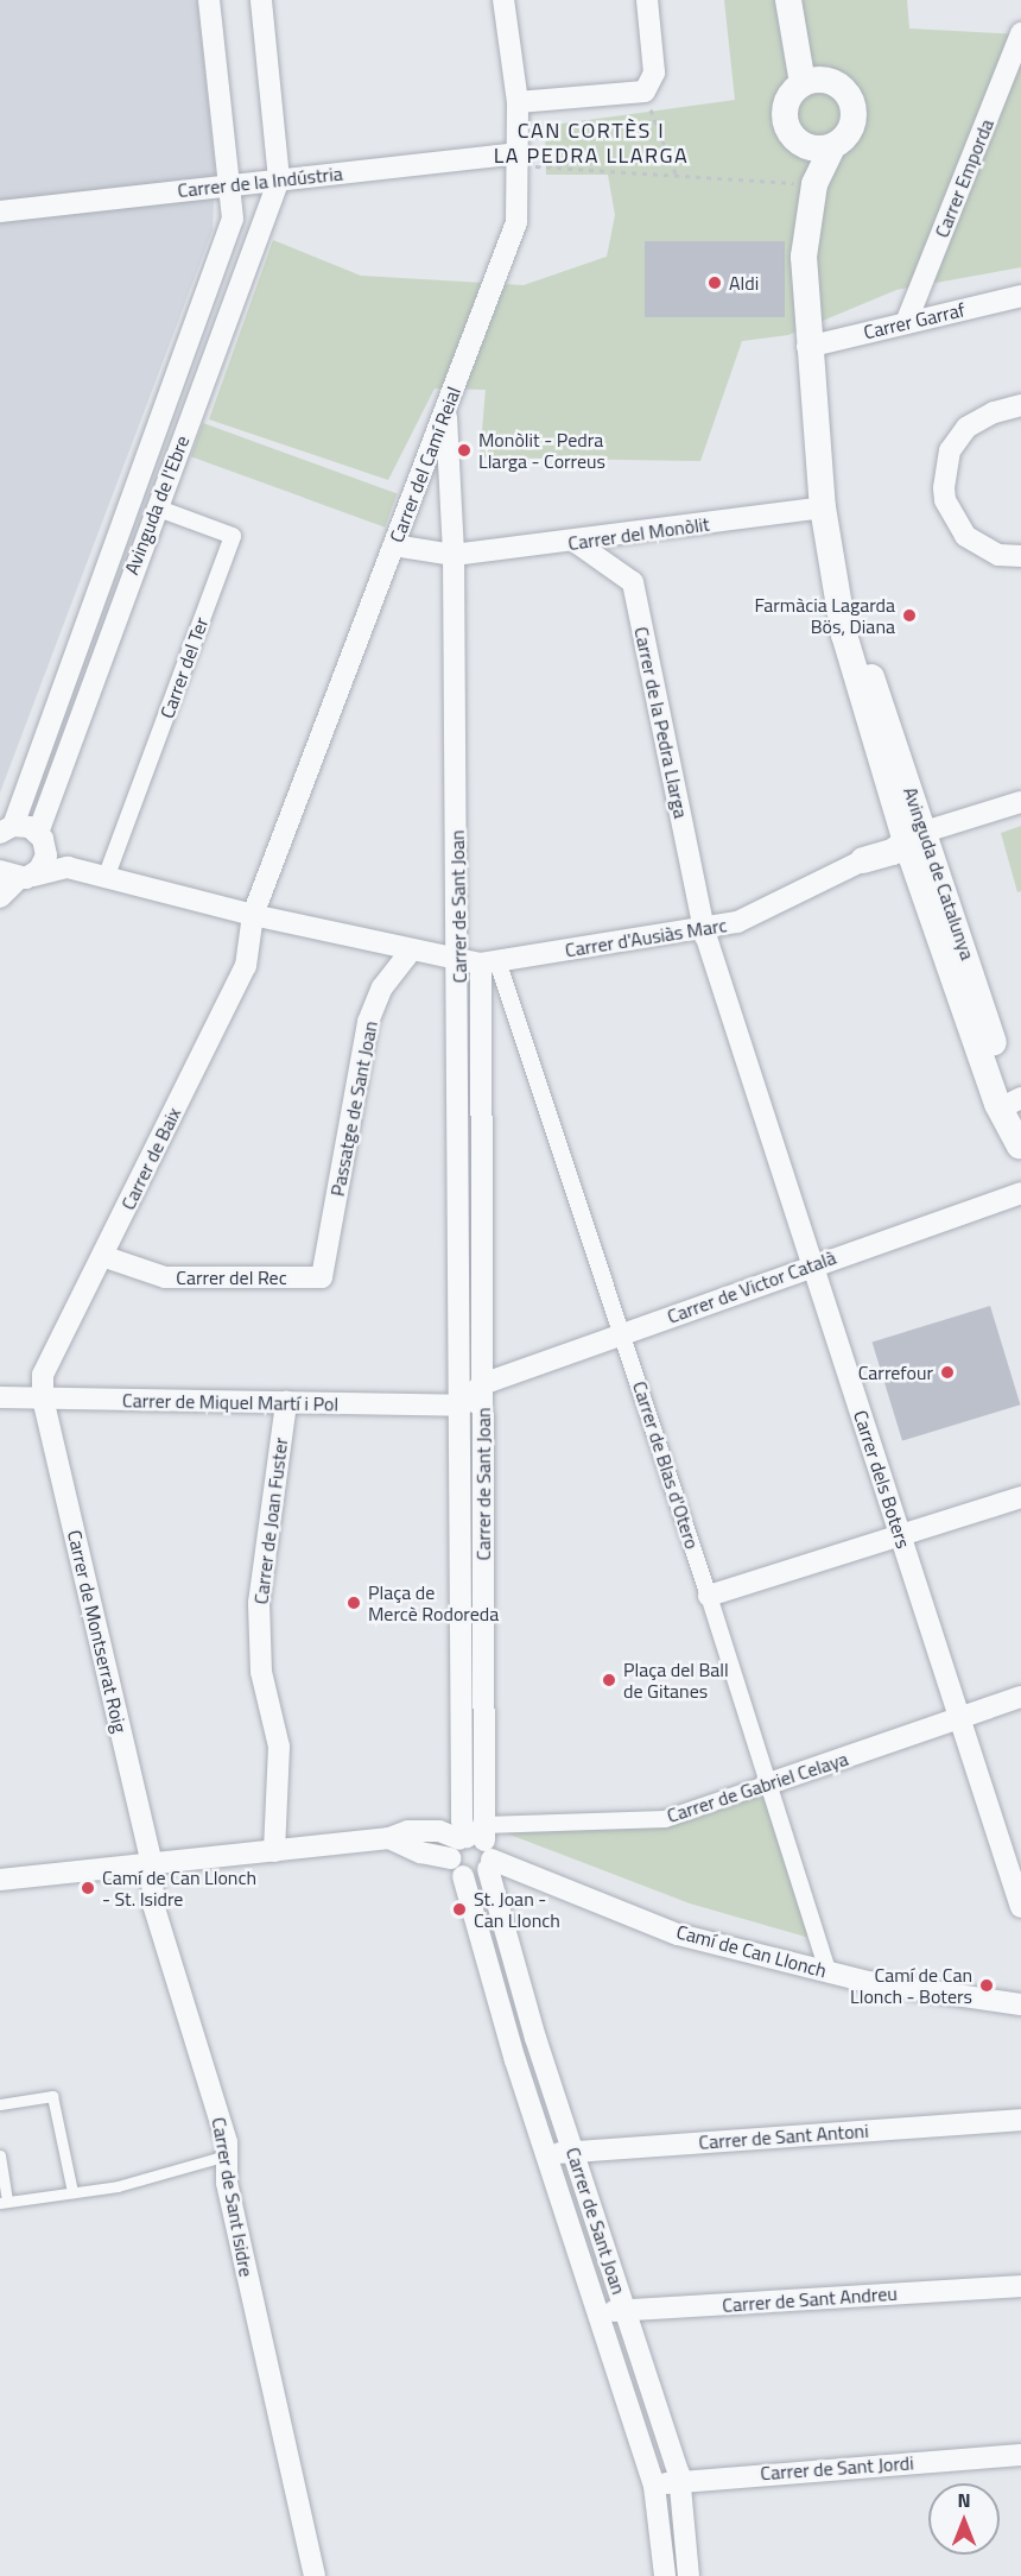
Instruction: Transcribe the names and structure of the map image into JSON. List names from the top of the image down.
{
  "streets": {
    "street": [
      "Carrer Emporda",
      "Carrer de la Indústria",
      "Carrer Garraf",
      "Carrer del Camí Reial",
      "Avinguda de l'Ebre",
      "Carrer del Monòlit",
      "Carrer del Ter",
      "Carrer de la Pedra Llarga",
      "Avinguda de Catalunya",
      "Carrer de Sant Joan",
      "Carrer d'Ausiàs Marc",
      "Passatge de Sant Joan",
      "Carrer de Baix",
      "Carrer del Rec",
      "Carrer de Victor Català",
      "Carrer de Miquel Martí i Pol",
      "Carrer de Blas d'Otero",
      "Carrer dels Boters",
      "Carrer de Joan Fuster",
      "Carrer de Montserrat Roig",
      "Carrer de Gabriel Celaya",
      "Camí de Can Llonch",
      "Carrer de Sant Antoni",
      "Carrer de Sant Isidre",
      "Carrer de Sant Andreu",
      "Carrer de Sant Jordi"
    ]
  },
  "crossings": [
    ["Carrer Emporda", "Carrer Garraf"],
    ["Carrer de la Indústria", "Carrer del Camí Reial"],
    ["Carrer de la Indústria", "Avinguda de l'Ebre"],
    ["Carrer Garraf", "Avinguda de Catalunya"],
    ["Carrer del Camí Reial", "Carrer del Monòlit"],
    ["Carrer del Camí Reial", "Carrer de Sant Joan"],
    ["Carrer del Camí Reial", "Carrer de Baix"],
    ["Avinguda de l'Ebre", "Carrer del Ter"],
    ["Carrer del Monòlit", "Carrer de la Pedra Llarga"],
    ["Carrer del Monòlit", "Avinguda de Catalunya"],
    ["Carrer del Monòlit", "Carrer de Sant Joan"],
    ["Carrer de la Pedra Llarga", "Carrer d'Ausiàs Marc"],
    ["Carrer de la Pedra Llarga", "Carrer dels Boters"],
    ["Carrer de Sant Joan", "Carrer d'Ausiàs Marc"],
    ["Carrer de Sant Joan", "Carrer de Victor Català"],
    ["Carrer de Sant Joan", "Carrer de Miquel Martí i Pol"],
    ["Carrer de Sant Joan", "Carrer de Blas d'Otero"],
    ["Carrer de Sant Joan", "Carrer de Gabriel Celaya"],
    ["Carrer de Sant Joan", "Camí de Can Llonch"],
    ["Carrer de Sant Joan", "Carrer de Sant Antoni"],
    ["Carrer de Sant Joan", "Carrer de Sant Andreu"],
    ["Carrer de Sant Joan", "Carrer de Sant Jordi"],
    ["Carrer d'Ausiàs Marc", "Carrer de Blas d'Otero"],
    ["Carrer d'Ausiàs Marc", "Carrer dels Boters"],
    ["Passatge de Sant Joan", "Carrer del Rec"],
    ["Carrer de Baix", "Carrer del Rec"],
    ["Carrer de Baix", "Carrer de Miquel Martí i Pol"],
    ["Carrer de Baix", "Carrer de Montserrat Roig"],
    ["Carrer de Victor Català", "Carrer de Blas d'Otero"],
    ["Carrer de Victor Català", "Carrer dels Boters"],
    ["Carrer de Miquel Martí i Pol", "Carrer de Joan Fuster"],
    ["Carrer de Miquel Martí i Pol", "Carrer de Montserrat Roig"],
    ["Carrer de Blas d'Otero", "Carrer de Gabriel Celaya"],
    ["Carrer de Blas d'Otero", "Camí de Can Llonch"],
    ["Carrer dels Boters", "Carrer de Gabriel Celaya"],
    ["Carrer de Joan Fuster", "Camí de Can Llonch"],
    ["Carrer de Montserrat Roig", "Camí de Can Llonch"],
    ["Carrer de Montserrat Roig", "Carrer de Sant Isidre"],
    ["Carrer de Gabriel Celaya", "Camí de Can Llonch"],
    ["Camí de Can Llonch", "Carrer de Sant Isidre"]
  ],
  "districts": ["CAN CORTÈS I LA PEDRA LLARGA"],
  "places": [
    "Aldi",
    "Monòlit - Pedra Llarga - Correus",
    "Farmàcia Lagarda Bös, Diana",
    "Carrefour",
    "Plaça de Mercè Rodoreda",
    "Plaça del Ball de Gitanes",
    "Camí de Can Llonch - St. Isidre",
    "St. Joan - Can Llonch",
    "Camí de Can Llonch - Boters"
  ],
  "north": "top"
}
